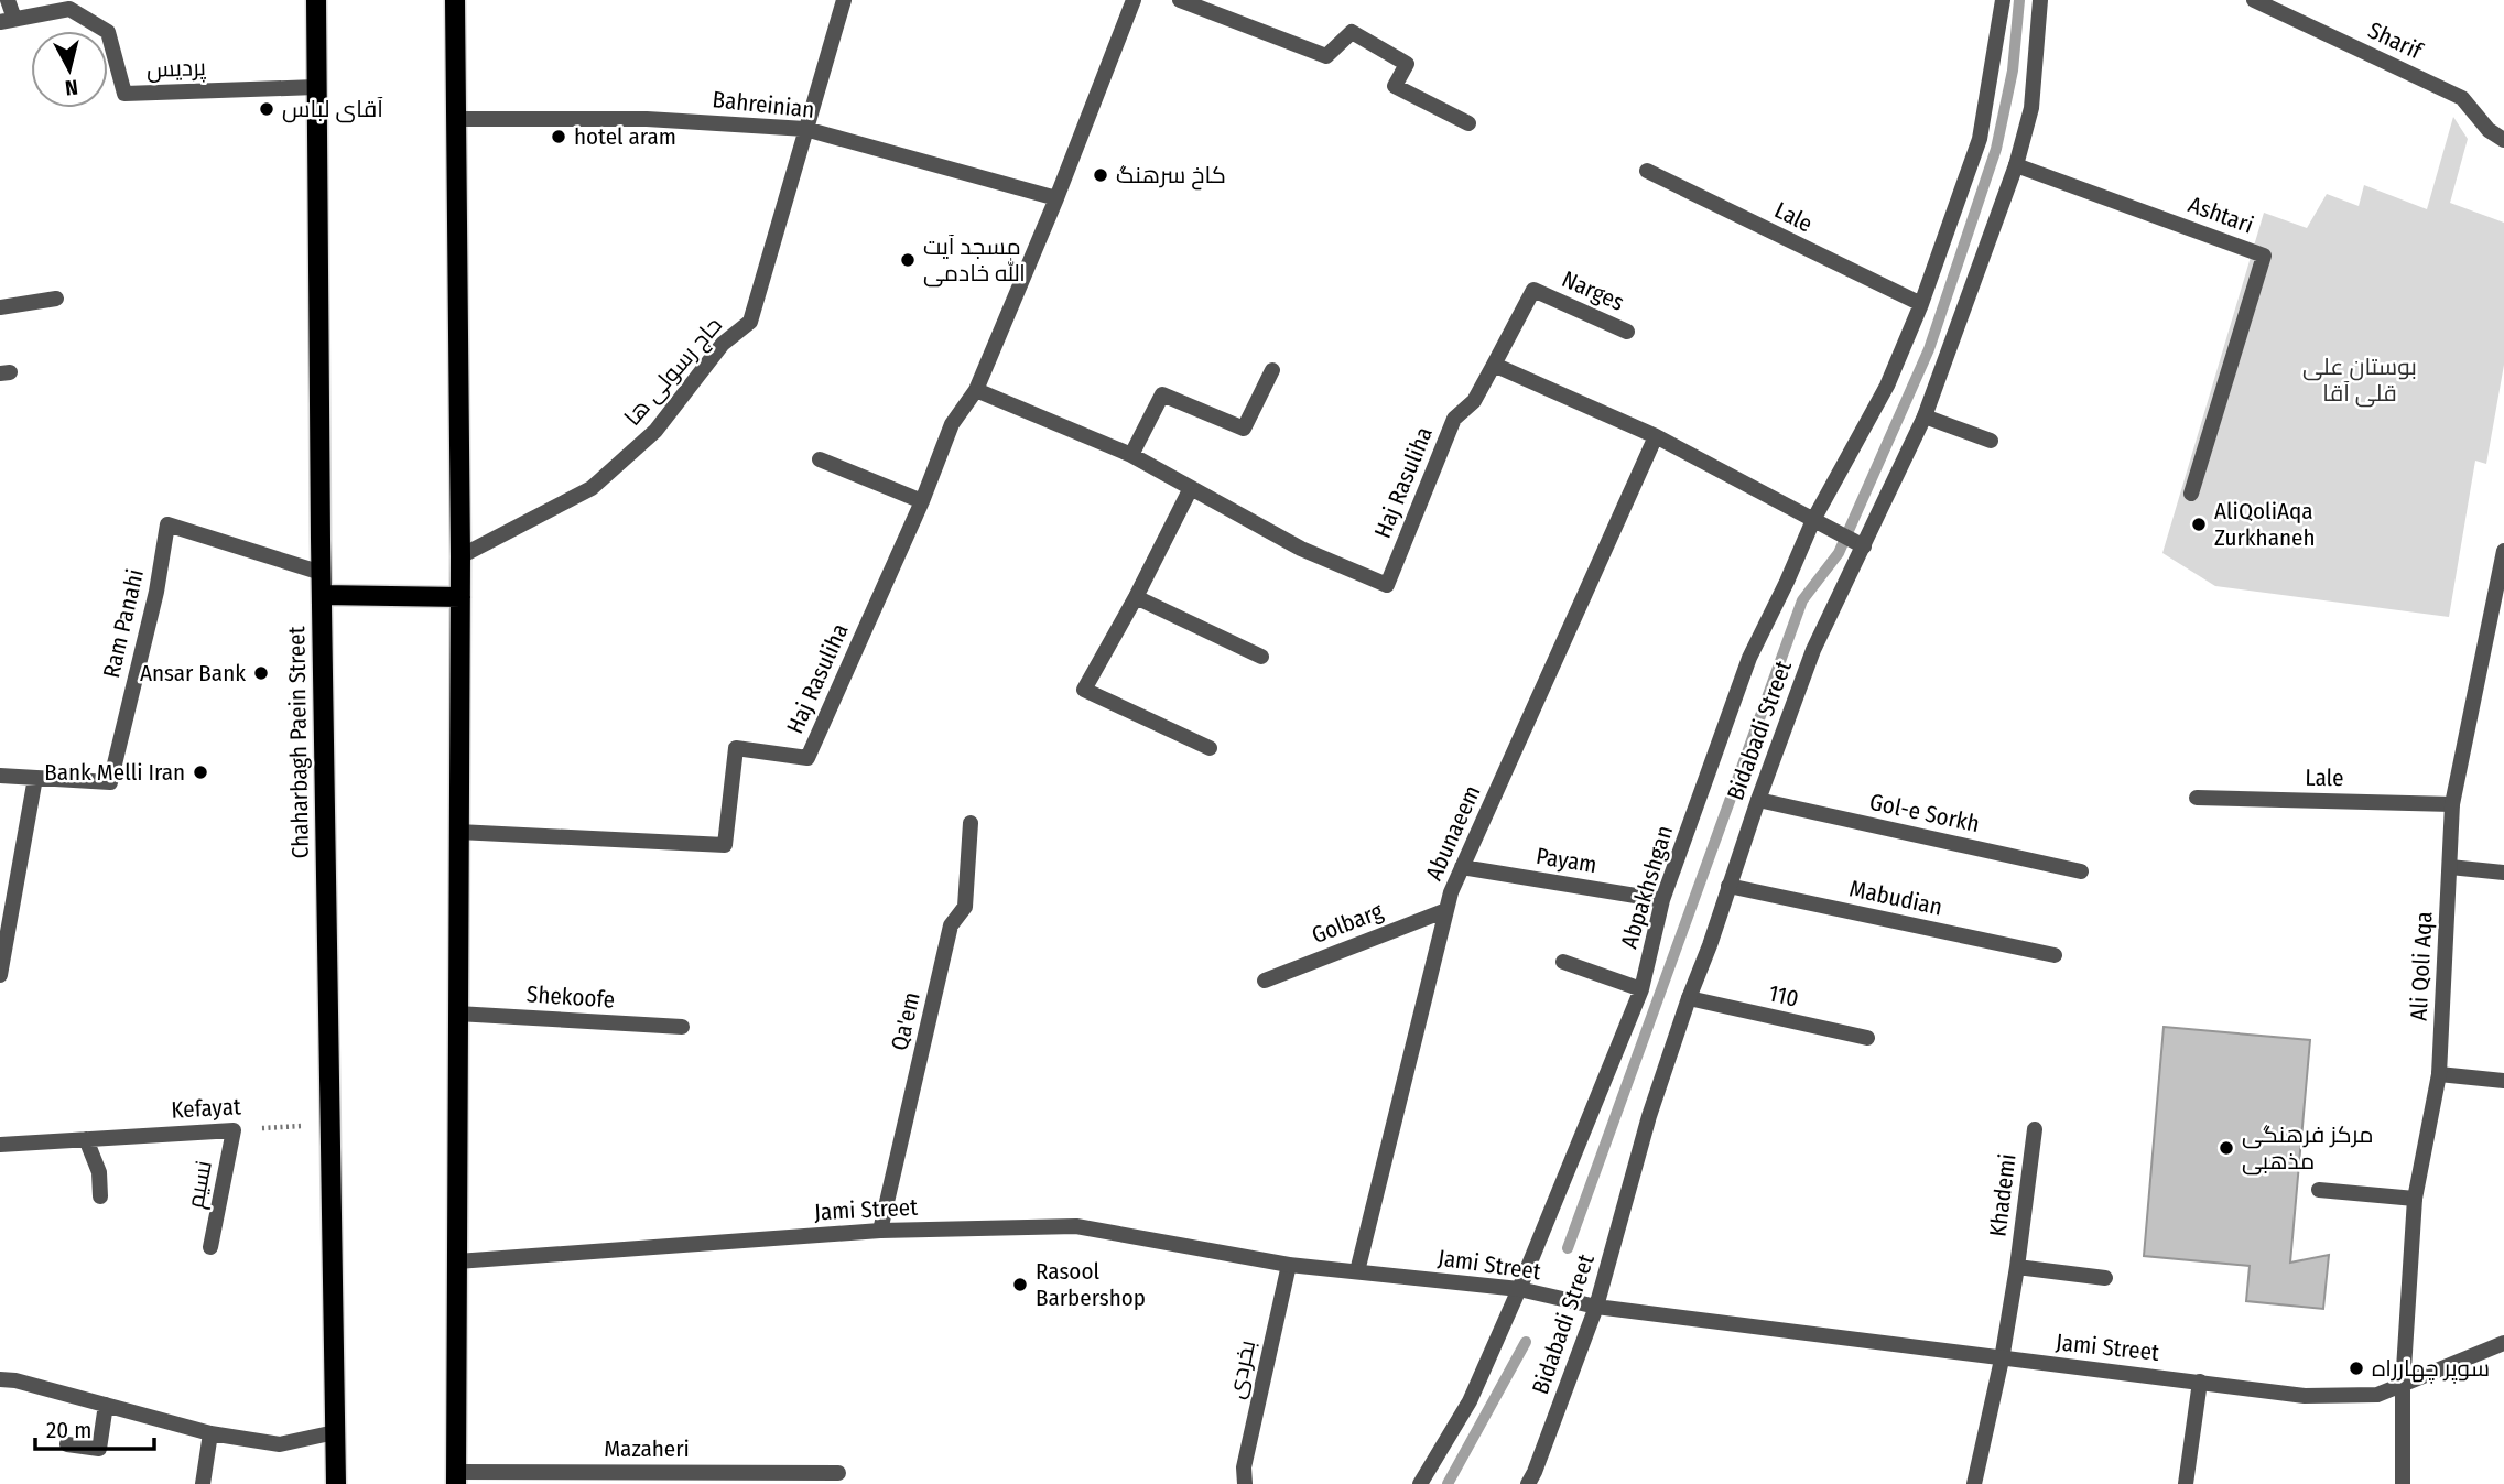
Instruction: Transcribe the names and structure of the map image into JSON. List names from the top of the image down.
{
  "streets": {
    "main road": ["Chaharbagh Paein Street"],
    "street": [
      "Sharif",
      "پردیس",
      "Bahreinian",
      "Ashtari",
      "Lale",
      "Narges",
      "حاج رسولی ها",
      "Haj Rasuliha",
      "Ram Panahi",
      "Bidabadi Street",
      "Gol-e Sorkh",
      "Abunaeem",
      "Payam",
      "Abpakhshgan",
      "Mabudian",
      "Golbarg",
      "Ali Qoli Aqa",
      "110",
      "Shekoofe",
      "Qa'em",
      "Kefayat",
      "نسیم",
      "Khademi",
      "Jami Street",
      "بخردی",
      "Mazaheri"
    ]
  },
  "crossings": [
    ["پردیس", "Chaharbagh Paein Street"],
    ["Bahreinian", "حاج رسولی ها"],
    ["Bahreinian", "Haj Rasuliha"],
    ["Ashtari", "Bidabadi Street"],
    ["Lale", "Abpakhshgan"],
    ["Lale", "Ali Qoli Aqa"],
    ["Narges", "Haj Rasuliha"],
    ["Ram Panahi", "Chaharbagh Paein Street"],
    ["Bidabadi Street", "Gol-e Sorkh"],
    ["Bidabadi Street", "Mabudian"],
    ["Bidabadi Street", "110"],
    ["Bidabadi Street", "Jami Street"],
    ["Chaharbagh Paein Street", "Kefayat"],
    ["Abunaeem", "Payam"],
    ["Abunaeem", "Golbarg"],
    ["Abunaeem", "Jami Street"],
    ["Payam", "Abpakhshgan"],
    ["Abpakhshgan", "Jami Street"],
    ["Ali Qoli Aqa", "Jami Street"],
    ["Qa'em", "Jami Street"],
    ["Kefayat", "نسیم"],
    ["Khademi", "Jami Street"],
    ["Jami Street", "بخردی"]
  ],
  "parks": ["بوستان علی قلی آقا"],
  "places": [
    "آقای لباس",
    "hotel aram",
    "کاخ سرهنگ",
    "مسجد آیت الله خادمی",
    "AliQoliAqa Zurkhaneh",
    "Ansar Bank",
    "Bank Melli Iran",
    "مرکز فرهنگی مذهبی",
    "Rasool Barbershop",
    "سوپر چهارراه"
  ],
  "scale_bar": "20 m",
  "north": "bottom"
}
